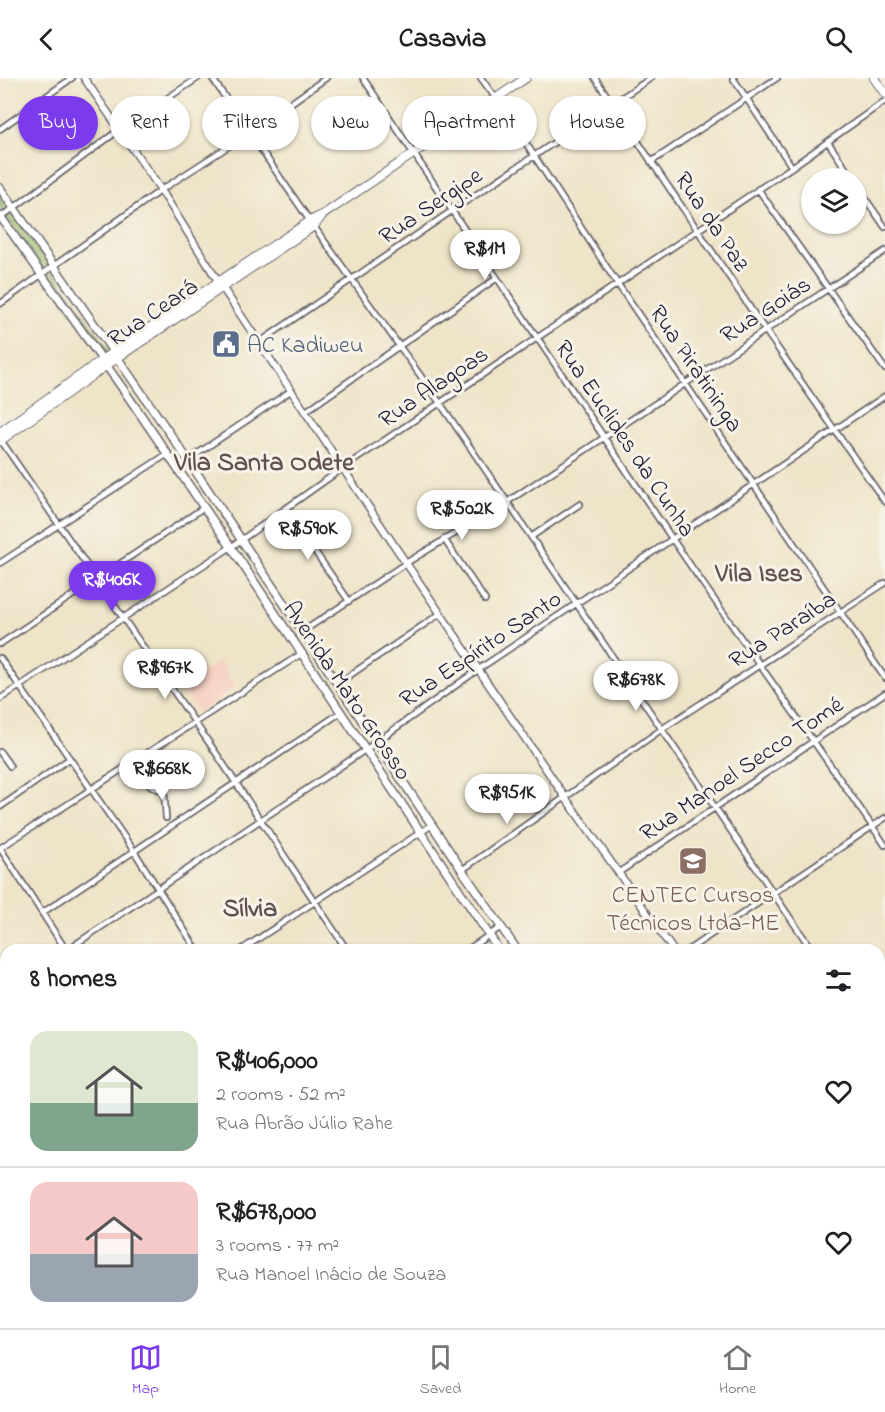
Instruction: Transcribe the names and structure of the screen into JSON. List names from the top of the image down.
{
  "streets": {
    "main road": ["Rua Ceará", "Avenida Mato Grosso"],
    "street": [
      "Rua Sergipe",
      "Rua da Paz",
      "Rua Goiás",
      "Rua Piratininga",
      "Rua Alagoas",
      "Rua Euclides da Cunha",
      "Rua Paraíba",
      "Rua Espírito Santo",
      "Rua Manoel Secco Tomé"
    ]
  },
  "crossings": [
    ["Rua Sergipe", "Rua Piratininga"],
    ["Rua Sergipe", "Rua Euclides da Cunha"],
    ["Rua da Paz", "Rua Goiás"],
    ["Rua da Paz", "Rua Alagoas"],
    ["Rua da Paz", "Rua Espírito Santo"],
    ["Rua Goiás", "Rua Piratininga"],
    ["Rua Goiás", "Rua Euclides da Cunha"],
    ["Rua Goiás", "Avenida Mato Grosso"],
    ["Rua Ceará", "Rua Euclides da Cunha"],
    ["Rua Ceará", "Avenida Mato Grosso"],
    ["Rua Piratininga", "Rua Alagoas"],
    ["Rua Piratininga", "Rua Paraíba"],
    ["Rua Piratininga", "Rua Espírito Santo"],
    ["Rua Alagoas", "Rua Euclides da Cunha"],
    ["Rua Alagoas", "Avenida Mato Grosso"],
    ["Rua Euclides da Cunha", "Rua Paraíba"],
    ["Rua Euclides da Cunha", "Rua Espírito Santo"],
    ["Rua Euclides da Cunha", "Rua Manoel Secco Tomé"],
    ["Rua Paraíba", "Avenida Mato Grosso"],
    ["Rua Espírito Santo", "Avenida Mato Grosso"]
  ],
  "districts": ["Vila Santa Odete", "Vila Ises", "Sílvia"],
  "places": {
    "public building": ["AC Kadiweu"],
    "school or university": ["CENTEC Cursos Técnicos Ltda-ME"]
  },
  "page": {
    "header": "Casavia",
    "chip": [
      "Buy",
      "Rent",
      "Filters",
      "New",
      "Apartment",
      "House"
    ],
    "price": [
      "R$1M",
      "R$502K",
      "R$590K",
      "R$406K",
      "R$967K",
      "R$678K",
      "R$668K",
      "R$951K"
    ],
    "heading": "8 homes",
    "list": [
      {
        "name": "R$406,000",
        "note": "2 rooms · 52 m² · Rua Abrão Júlio Rahe"
      },
      {
        "name": "R$678,000",
        "note": "3 rooms · 77 m² · Rua Manoel Inácio de Souza"
      }
    ],
    "tabs": ["Map", "Saved", "Home"]
  }
}
